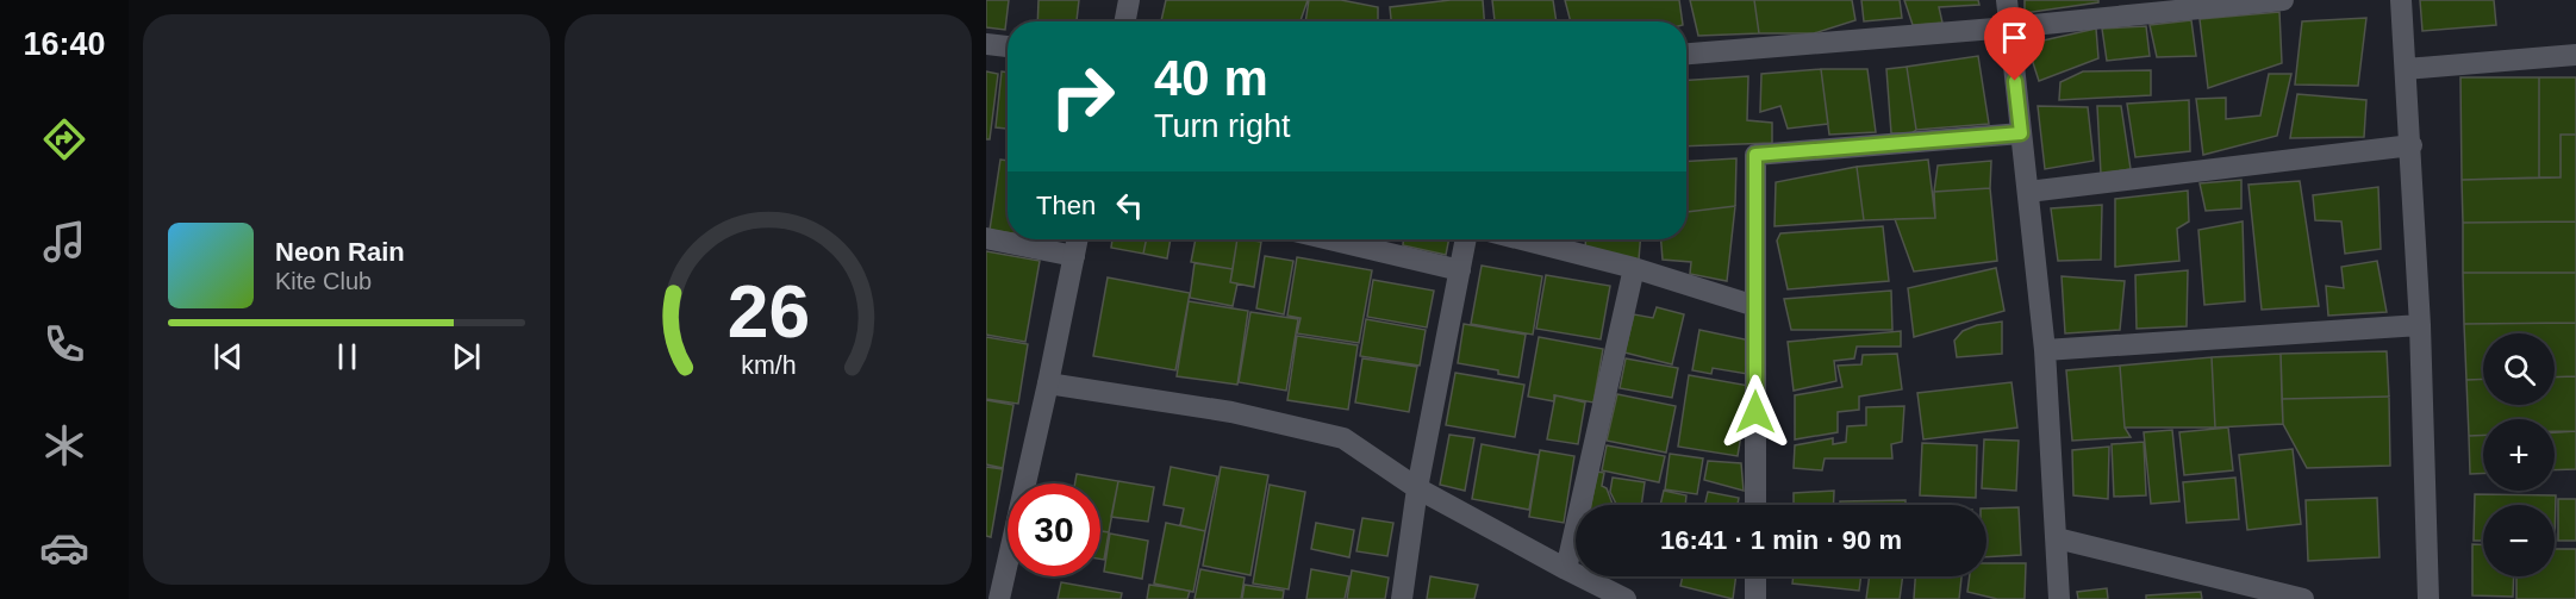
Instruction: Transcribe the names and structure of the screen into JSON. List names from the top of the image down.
{
  "page": {
    "tabs": "16:40",
    "turn": ["40 m", "Turn right"],
    "then": "Then",
    "song": ["Neon Rain", "Kite Club"],
    "map_buttons": ["+", "−"],
    "limit": "30",
    "trip": "16:41 · 1 min · 90 m",
    "gauge": ["26", "km/h"]
  }
}
